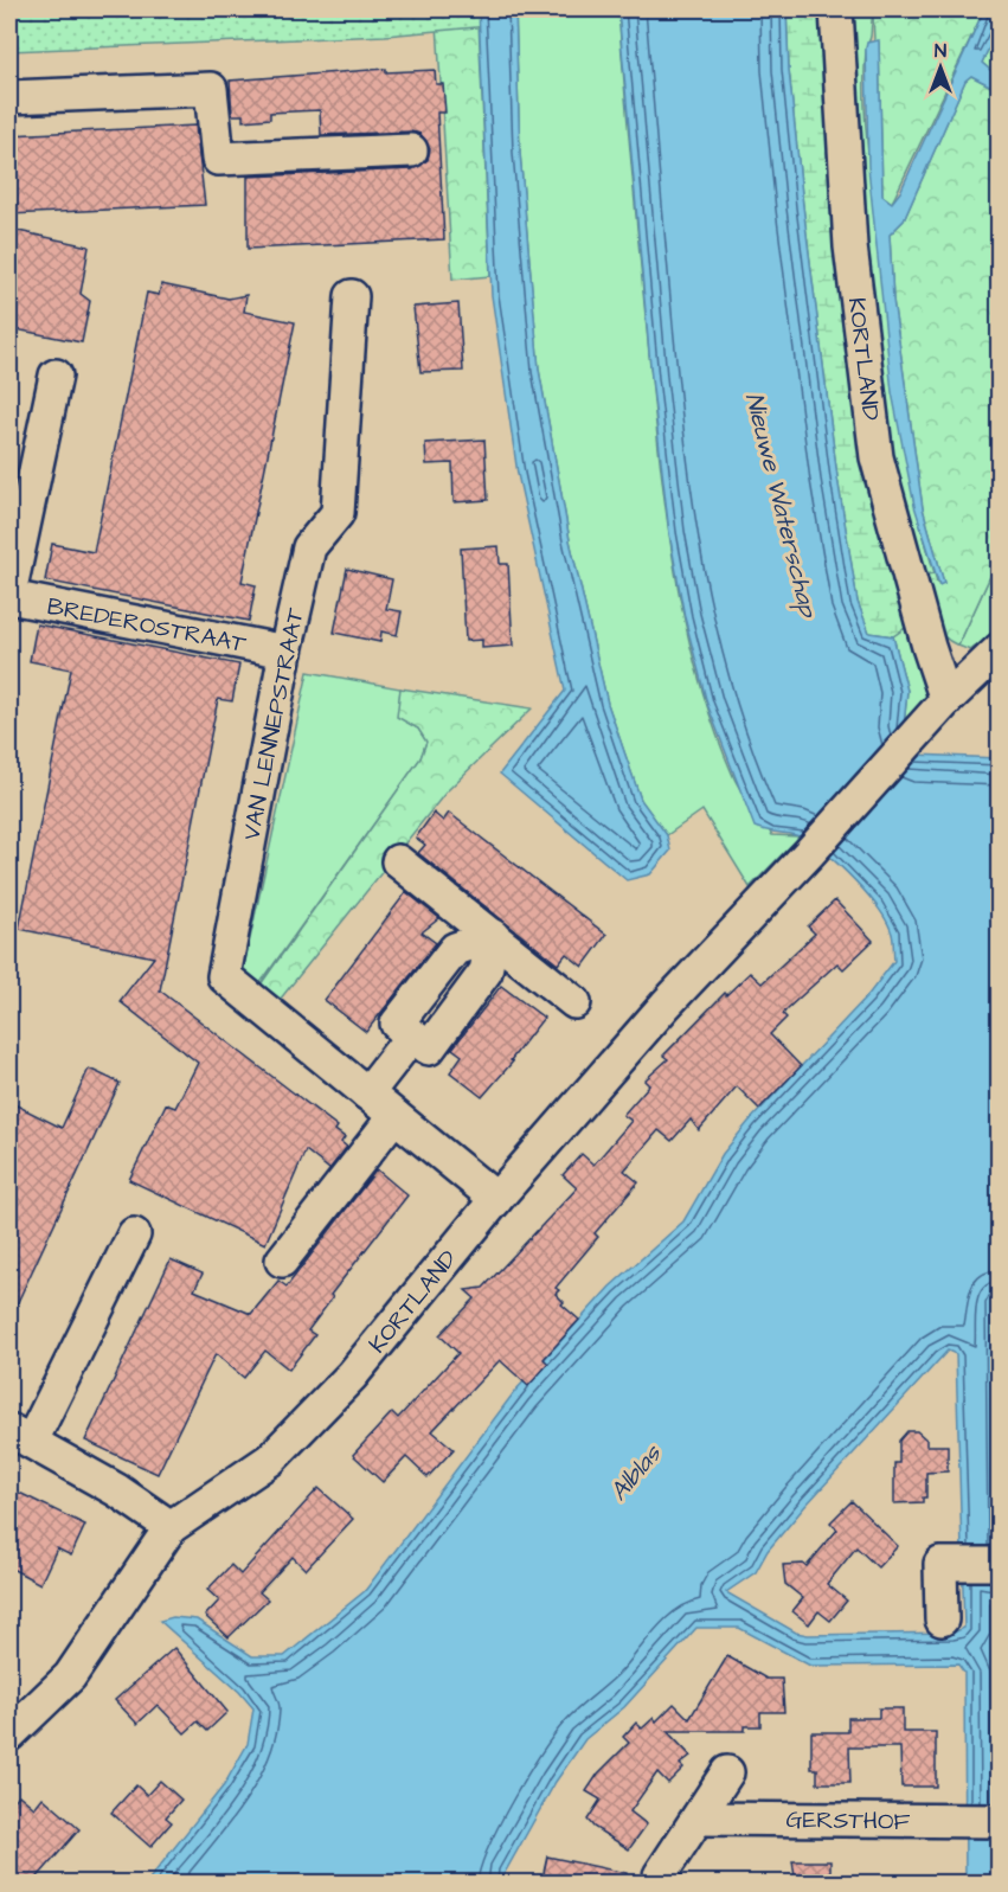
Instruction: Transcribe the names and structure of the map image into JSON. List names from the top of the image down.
{
  "streets": {
    "street": [
      "KORTLAND",
      "BREDEROSTRAAT",
      "VAN LENNEPSTRAAT",
      "GERSTHOF"
    ]
  },
  "crossings": [
    ["KORTLAND", "VAN LENNEPSTRAAT"],
    ["BREDEROSTRAAT", "VAN LENNEPSTRAAT"]
  ],
  "water": ["Nieuwe Waterschap", "Alblas"],
  "north": "top"
}
